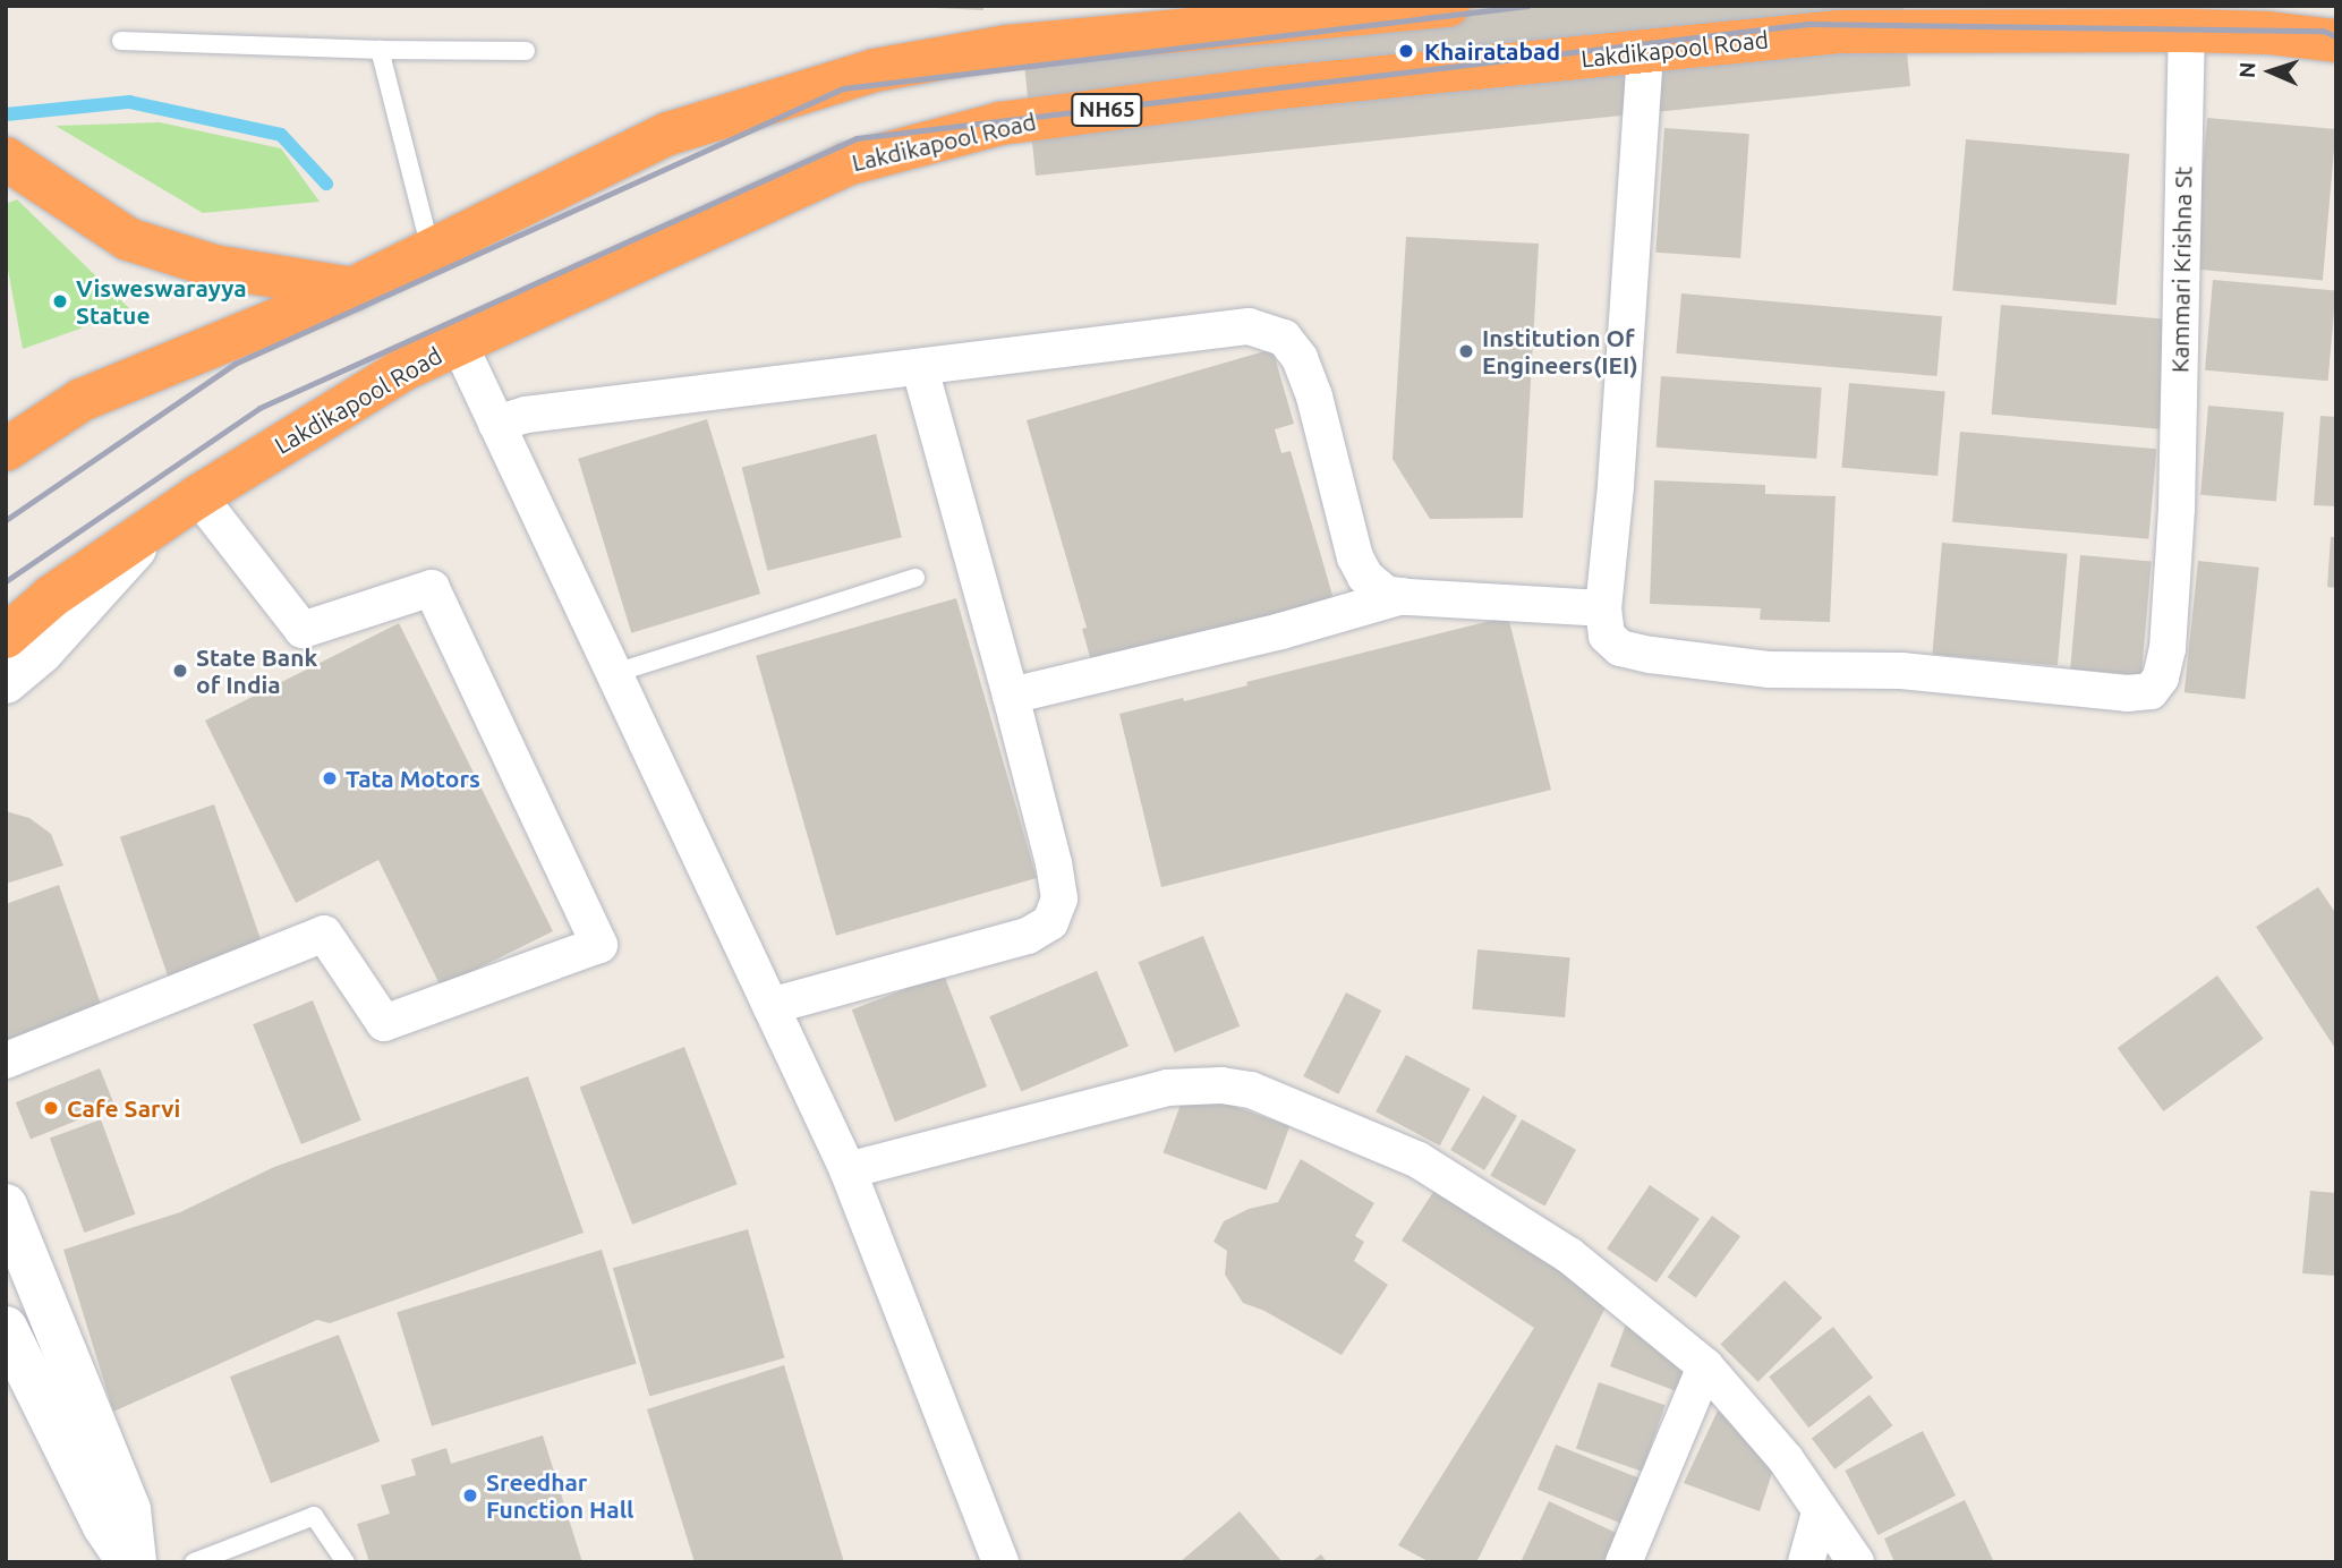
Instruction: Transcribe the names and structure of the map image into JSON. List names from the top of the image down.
{
  "streets": {
    "highway": ["Lakdikapool Road", "NH65"],
    "street": ["Kammari Krishna St"]
  },
  "crossings": [
    ["Lakdikapool Road", "Kammari Krishna St"]
  ],
  "places": [
    "Khairatabad",
    "Visweswarayya Statue",
    "Institution Of Engineers(IEI)",
    "State Bank of India",
    "Tata Motors",
    "Cafe Sarvi",
    "Sreedhar Function Hall"
  ],
  "north": "left"
}
